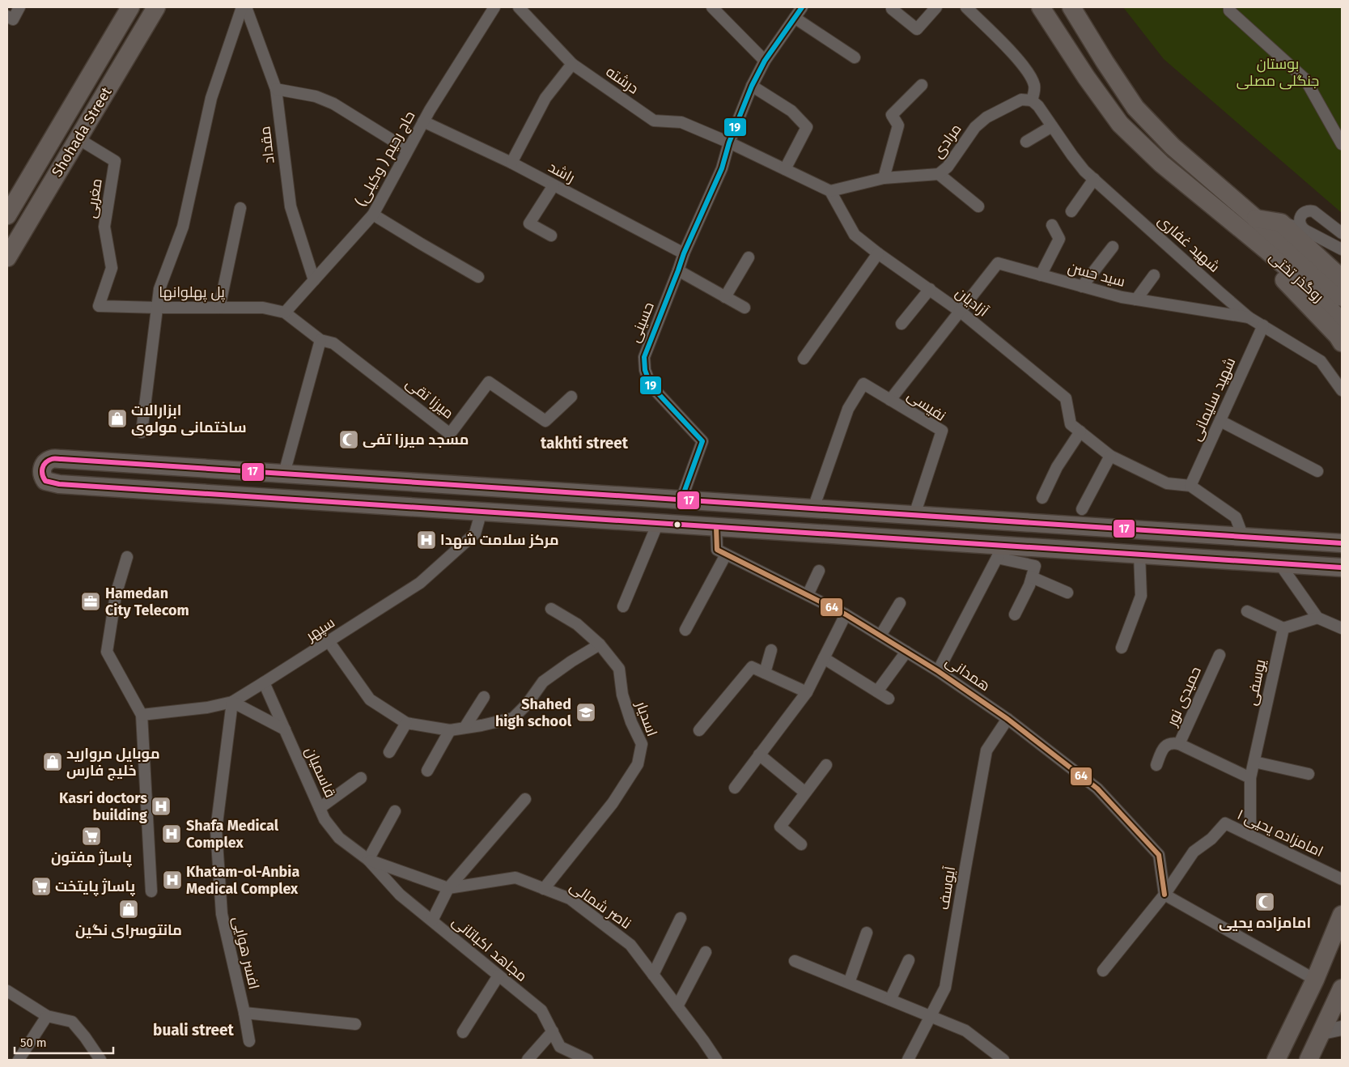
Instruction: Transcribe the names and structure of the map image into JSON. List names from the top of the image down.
{
  "streets": {
    "main road": ["Shohada Street", "روگذر تختی"],
    "street": [
      "درشته",
      "مرادی",
      "مقداد",
      "حاج رحیم ( وکیلی)",
      "راشد",
      "مغربی",
      "شهید غفاری",
      "سید حسن",
      "پل پهلوانها",
      "آزادیان",
      "حسینی",
      "میرزا تقی",
      "شهید سلیمانی",
      "نفیسی",
      "سپهر",
      "همدانی",
      "یوسفی",
      "حمیدی نور",
      "اسدیار",
      "قاسمیان",
      "امامزاده یحیی ۱",
      "آیوسف",
      "ناصر شمالی",
      "مجاهد اکباتانی",
      "افسر هوایی"
    ]
  },
  "crossings": [
    ["درشته", "حسینی"],
    ["Shohada Street", "مغربی"],
    ["مرادی", "شهید غفاری"],
    ["مرادی", "آزادیان"],
    ["مقداد", "حاج رحیم ( وکیلی)"],
    ["حاج رحیم ( وکیلی)", "راشد"],
    ["حاج رحیم ( وکیلی)", "پل پهلوانها"],
    ["راشد", "حسینی"],
    ["مغربی", "پل پهلوانها"],
    ["شهید غفاری", "سید حسن"],
    ["شهید غفاری", "شهید سلیمانی"],
    ["سید حسن", "آزادیان"],
    ["آزادیان", "شهید سلیمانی"],
    ["سپهر", "قاسمیان"],
    ["سپهر", "افسر هوایی"],
    ["همدانی", "امامزاده یحیی ۱"],
    ["همدانی", "آیوسف"],
    ["یوسفی", "حمیدی نور"],
    ["یوسفی", "امامزاده یحیی ۱"],
    ["اسدیار", "ناصر شمالی"],
    ["قاسمیان", "ناصر شمالی"],
    ["قاسمیان", "مجاهد اکباتانی"],
    ["ناصر شمالی", "مجاهد اکباتانی"]
  ],
  "districts": ["takhti street", "buali street"],
  "parks": ["بوستان جنگلی مصلی"],
  "places": {
    "shop": ["ابزارالات ساختمانی مولوی", "موبایل مروارید خلیج فارس", "مانتوسرای نگین"],
    "mosque": ["مسجد میرزا تفی", "امامزاده یحیی"],
    "hospital": [
      "مرکز سلامت شهدا",
      "Kasri doctors building",
      "Shafa Medical Complex",
      "Khatam-ol-Anbia Medical Complex"
    ],
    "office": ["Hamedan City Telecom"],
    "school or university": ["Shahed high school"],
    "supermarket": ["پاساژ مفتون", "پاساژ پایتخت"]
  },
  "lines": ["transit line 19", "transit line 17", "transit line 64"],
  "scale_bar": "50 m"
}
